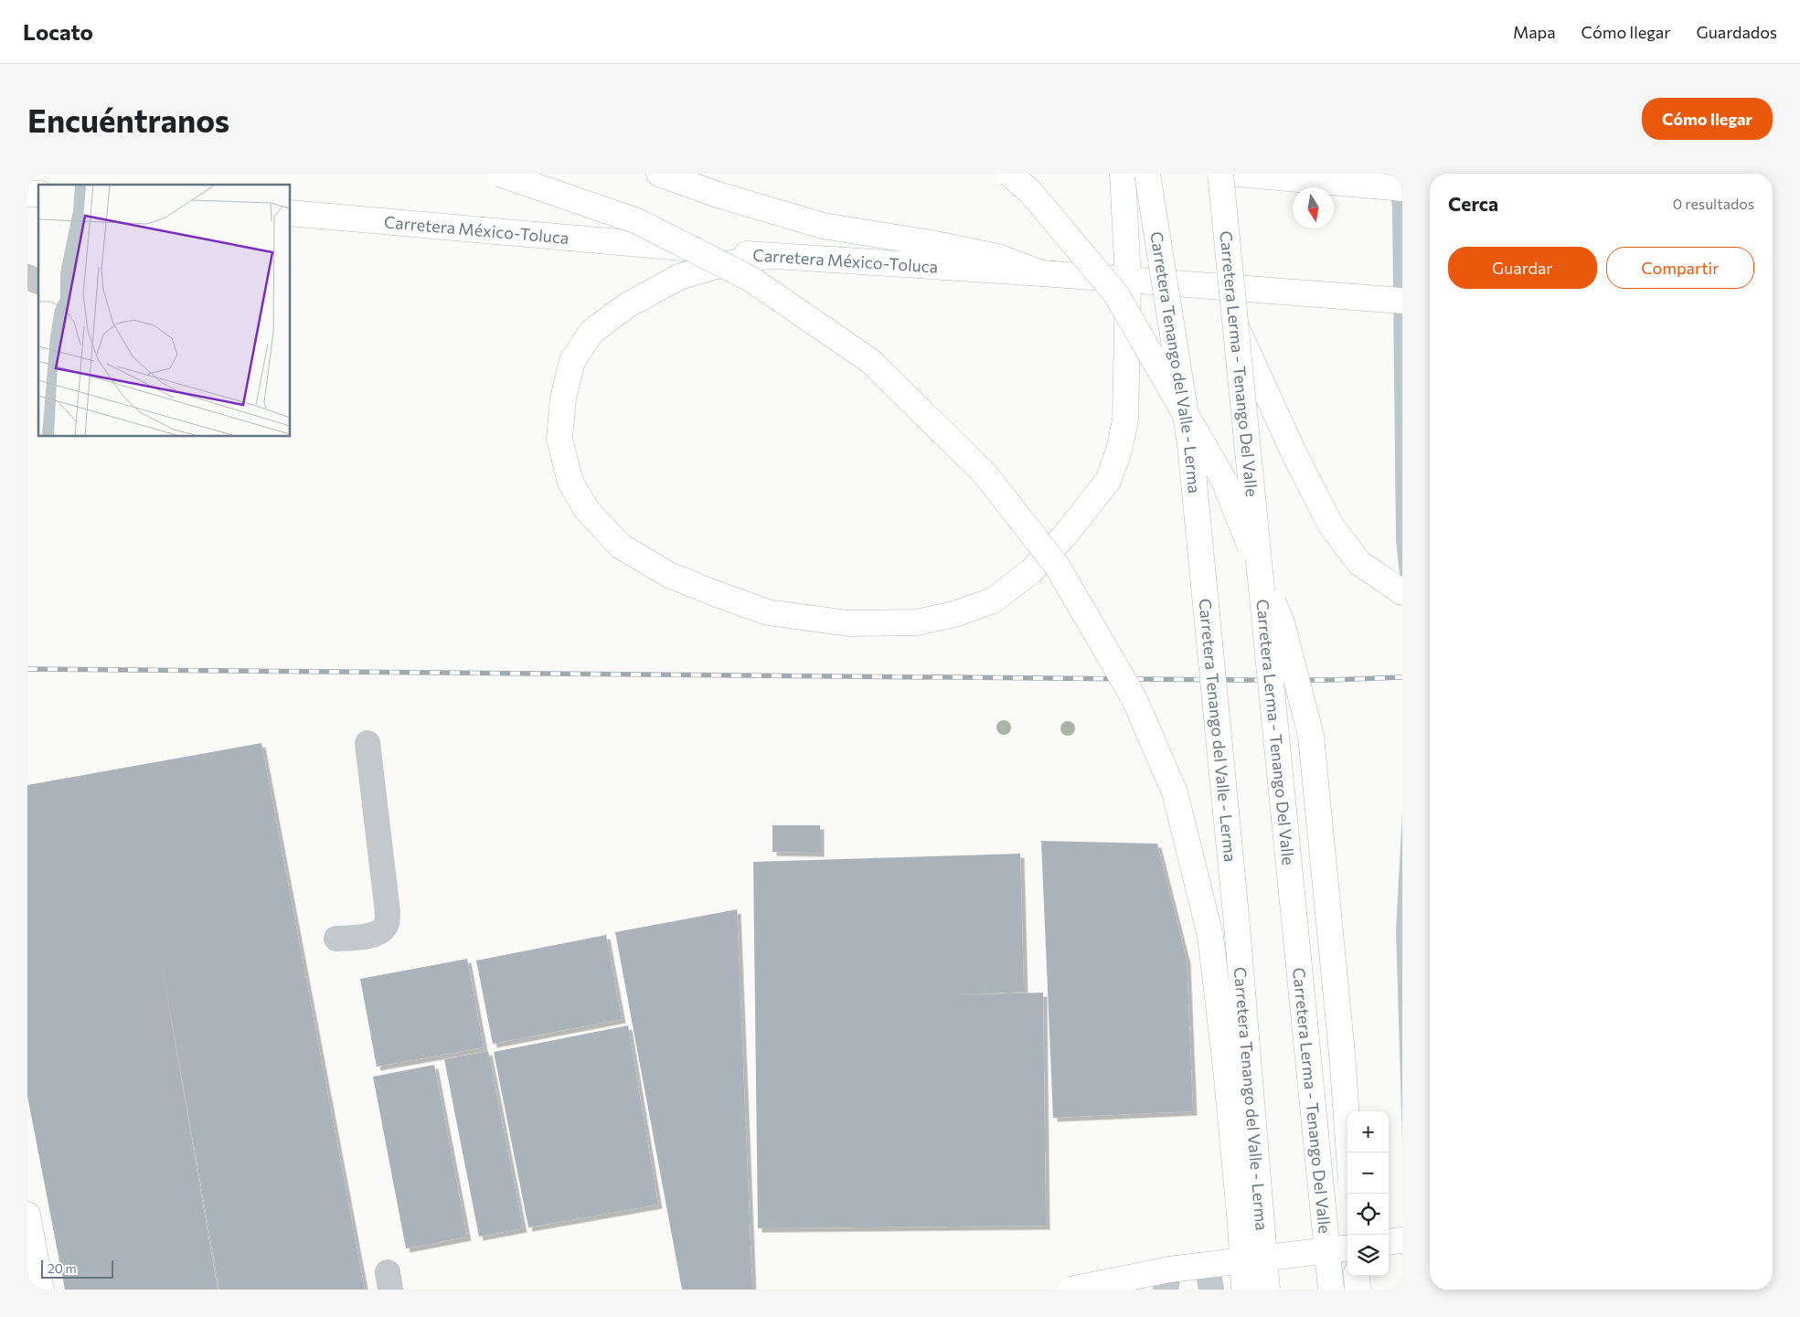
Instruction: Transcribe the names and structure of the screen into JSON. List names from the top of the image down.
{
  "streets": {
    "main road": ["Carretera México-Toluca", "Carretera Tenango del Valle - Lerma", "Carretera Lerma - Tenango Del Valle"]
  },
  "scale_bar": "20 m",
  "north": "bottom",
  "page": {
    "header": "Locato",
    "nav": ["Mapa", "Cómo llegar", "Guardados"],
    "buttons": [
      "Cómo llegar",
      ["Guardar", "Compartir"]
    ],
    "title": "Encuéntranos",
    "heading": ["Cerca", "0 resultados"],
    "map_buttons": ["+", "−"],
    "scale": "20 m"
  }
}
